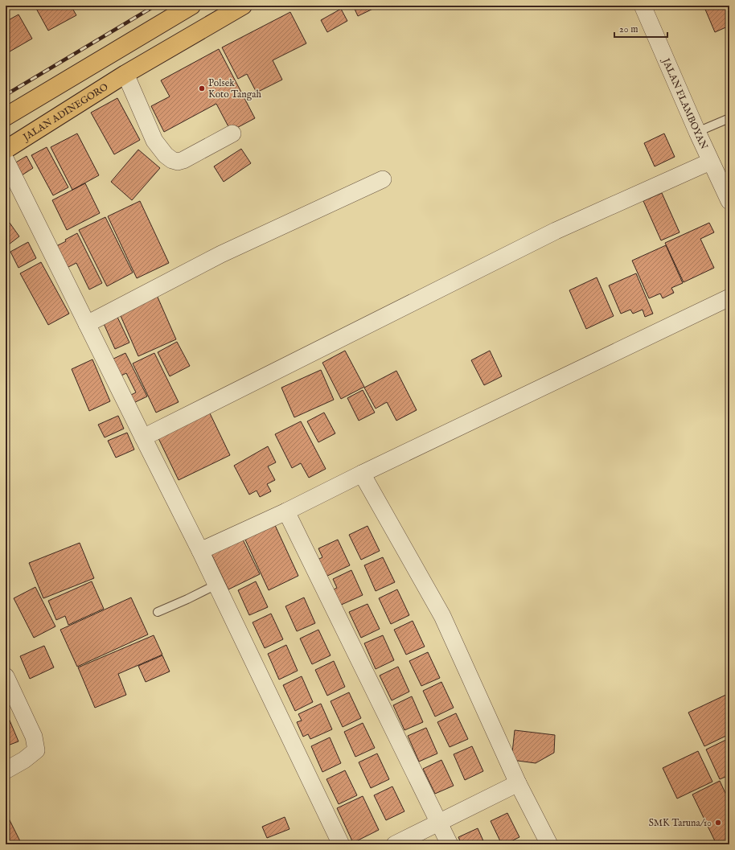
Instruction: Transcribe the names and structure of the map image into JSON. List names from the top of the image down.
{
  "streets": {
    "highway": ["JALAN ADINEGORO"],
    "street": ["JALAN FLAMBOYAN"]
  },
  "places": ["Polsek Koto Tangah", "SMK Taruna/10"],
  "scale_bar": "20 m"
}
